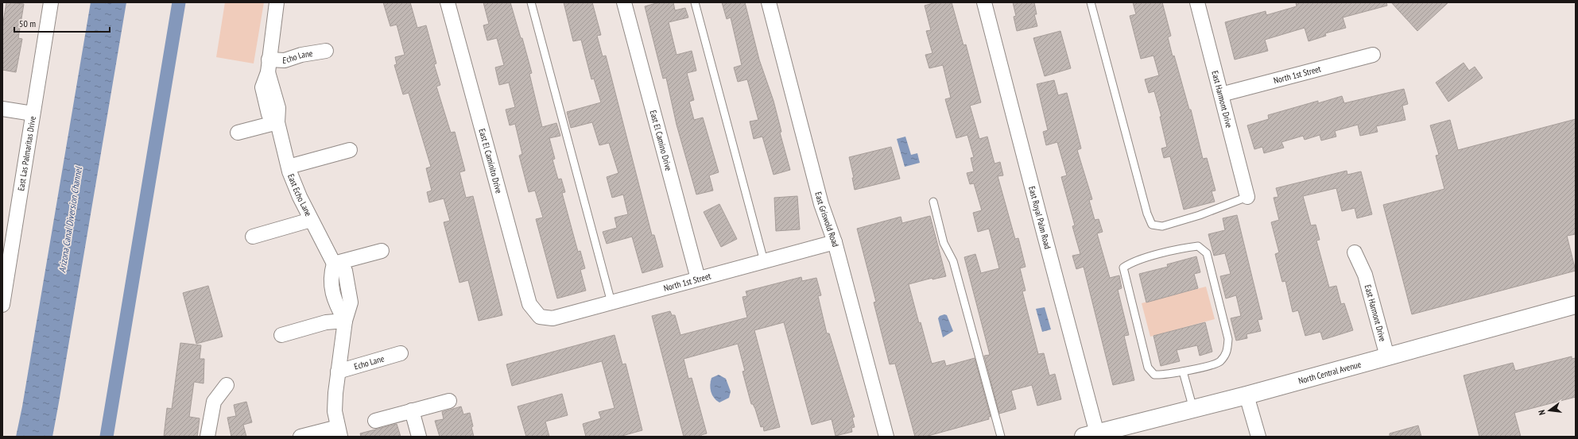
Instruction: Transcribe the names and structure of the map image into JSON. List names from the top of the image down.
{
  "streets": {
    "main road": ["North Central Avenue"],
    "street": [
      "Echo Lane",
      "North 1st Street",
      "East Harmont Drive",
      "East El Camino Drive",
      "East Las Palmaritas Drive",
      "East El Caminito Drive",
      "East Echo Lane",
      "East Royal Palm Road",
      "East Griswold Road"
    ]
  },
  "crossings": [
    ["Echo Lane", "East Echo Lane"],
    ["North 1st Street", "East Harmont Drive"],
    ["North 1st Street", "East El Camino Drive"],
    ["North 1st Street", "East El Caminito Drive"],
    ["North 1st Street", "East Griswold Road"],
    ["East Harmont Drive", "North Central Avenue"],
    ["East Royal Palm Road", "North Central Avenue"]
  ],
  "water": ["Arizona Canal Diversion Channel"],
  "scale_bar": "50 m",
  "north": "left"
}
